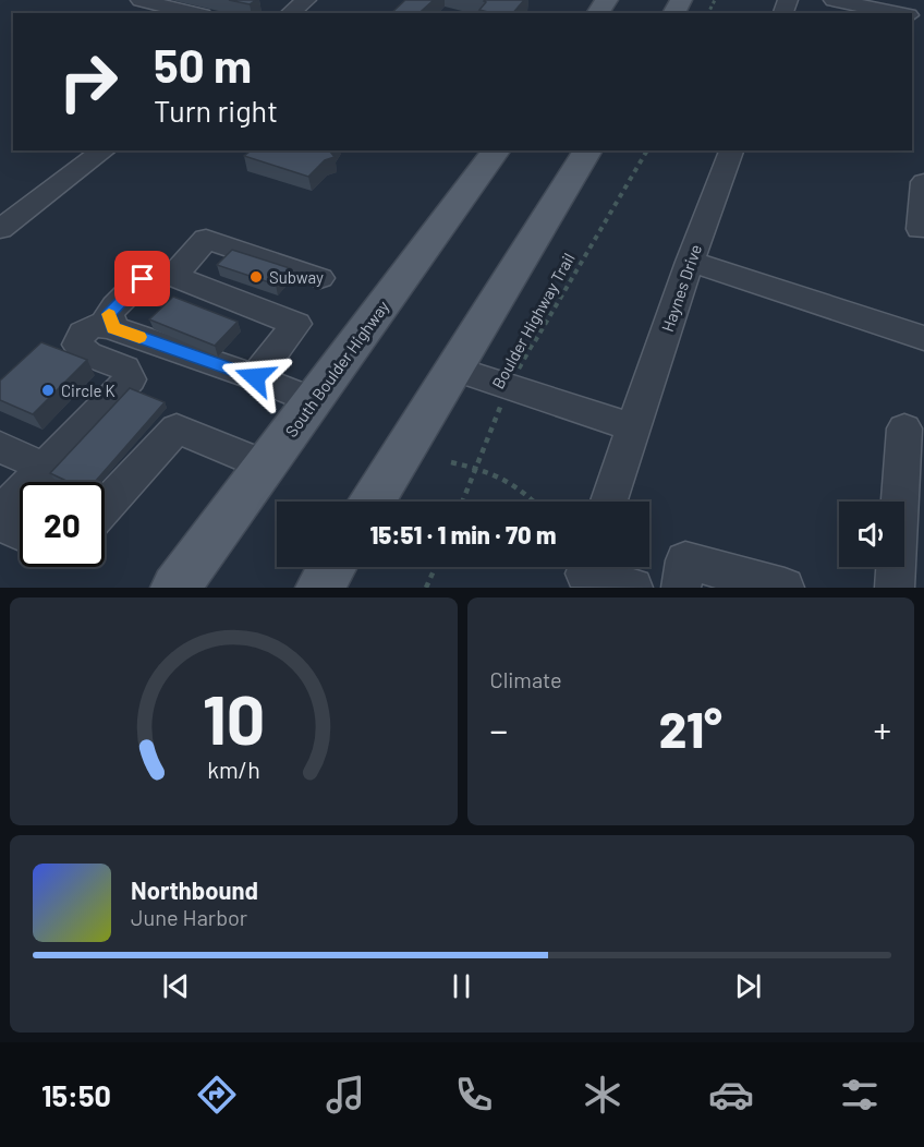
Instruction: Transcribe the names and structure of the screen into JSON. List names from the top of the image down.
{
  "streets": {
    "main road": ["South Boulder Highway"],
    "street": ["Haynes Drive"],
    "path": ["Boulder Highway Trail"]
  },
  "places": ["Subway", "Circle K"],
  "page": {
    "turn": ["50 m", "Turn right"],
    "limit": "20",
    "trip": "15:51 · 1 min · 70 m",
    "tile": "Climate",
    "heat": ["−", "21°", "+"],
    "song": ["Northbound", "June Harbor"],
    "tabs": "15:50",
    "gauge": ["10", "km/h"]
  }
}
